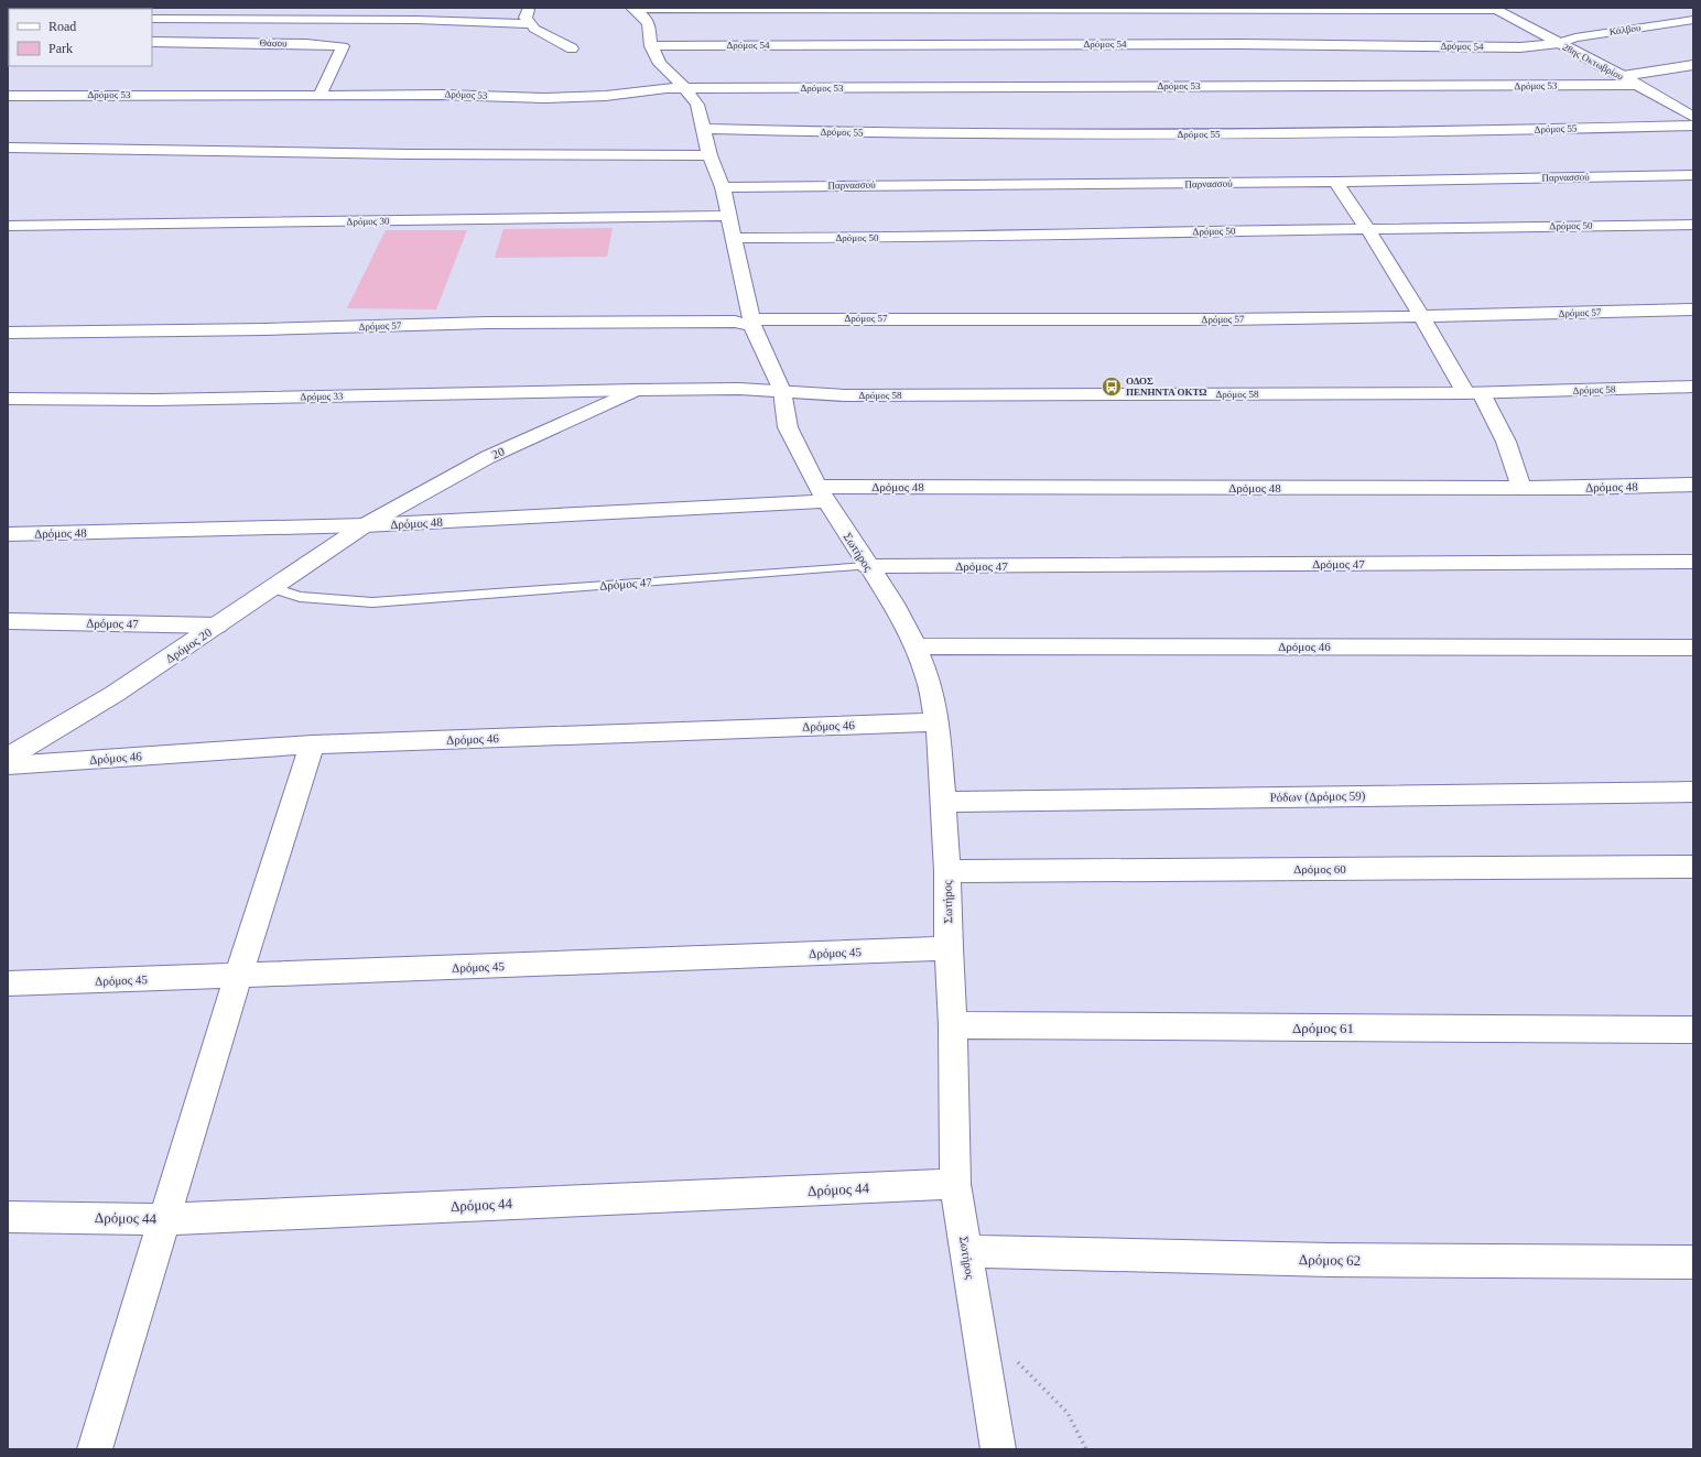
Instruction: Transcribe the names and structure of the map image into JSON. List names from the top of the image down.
{
  "streets": {
    "street": [
      "Κάλβου",
      "Θάσου",
      "Δρόμος 54",
      "28ης Οκτωβρίου",
      "Δρόμος 53",
      "Δρόμος 55",
      "Παρνασσού",
      "Δρόμος 30",
      "Δρόμος 50",
      "Δρόμος 57",
      "Δρόμος 58",
      "Δρόμος 33",
      "20",
      "Δρόμος 48",
      "Σωτήρος",
      "Δρόμος 47",
      "Δρόμος 20",
      "Δρόμος 46",
      "Ρόδων (Δρόμος 59)",
      "Δρόμος 60",
      "Δρόμος 45",
      "Δρόμος 61",
      "Δρόμος 44",
      "Δρόμος 62"
    ]
  },
  "crossings": [
    ["Κάλβου", "Δρόμος 54"],
    ["Κάλβου", "28ης Οκτωβρίου"],
    ["Δρόμος 54", "28ης Οκτωβρίου"],
    ["28ης Οκτωβρίου", "Δρόμος 53"],
    ["Δρόμος 53", "Σωτήρος"],
    ["Δρόμος 55", "Σωτήρος"],
    ["Παρνασσού", "Σωτήρος"],
    ["Δρόμος 30", "Σωτήρος"],
    ["Δρόμος 50", "Σωτήρος"],
    ["Δρόμος 57", "Σωτήρος"],
    ["Δρόμος 58", "Δρόμος 33"],
    ["Δρόμος 58", "Σωτήρος"],
    ["Δρόμος 33", "20"],
    ["Δρόμος 33", "Σωτήρος"],
    ["20", "Δρόμος 48"],
    ["20", "Δρόμος 20"],
    ["Δρόμος 48", "Σωτήρος"],
    ["Δρόμος 48", "Δρόμος 20"],
    ["Σωτήρος", "Δρόμος 47"],
    ["Σωτήρος", "Δρόμος 46"],
    ["Σωτήρος", "Ρόδων (Δρόμος 59)"],
    ["Σωτήρος", "Δρόμος 60"],
    ["Σωτήρος", "Δρόμος 45"],
    ["Σωτήρος", "Δρόμος 61"],
    ["Σωτήρος", "Δρόμος 44"],
    ["Σωτήρος", "Δρόμος 62"],
    ["Δρόμος 47", "Δρόμος 20"]
  ],
  "places": {
    "bus stop": ["ΟΔΟΣ ΠΕΝΗΝΤΑ ΟΚΤΩ"]
  },
  "legend": ["Road", "Park"]
}
